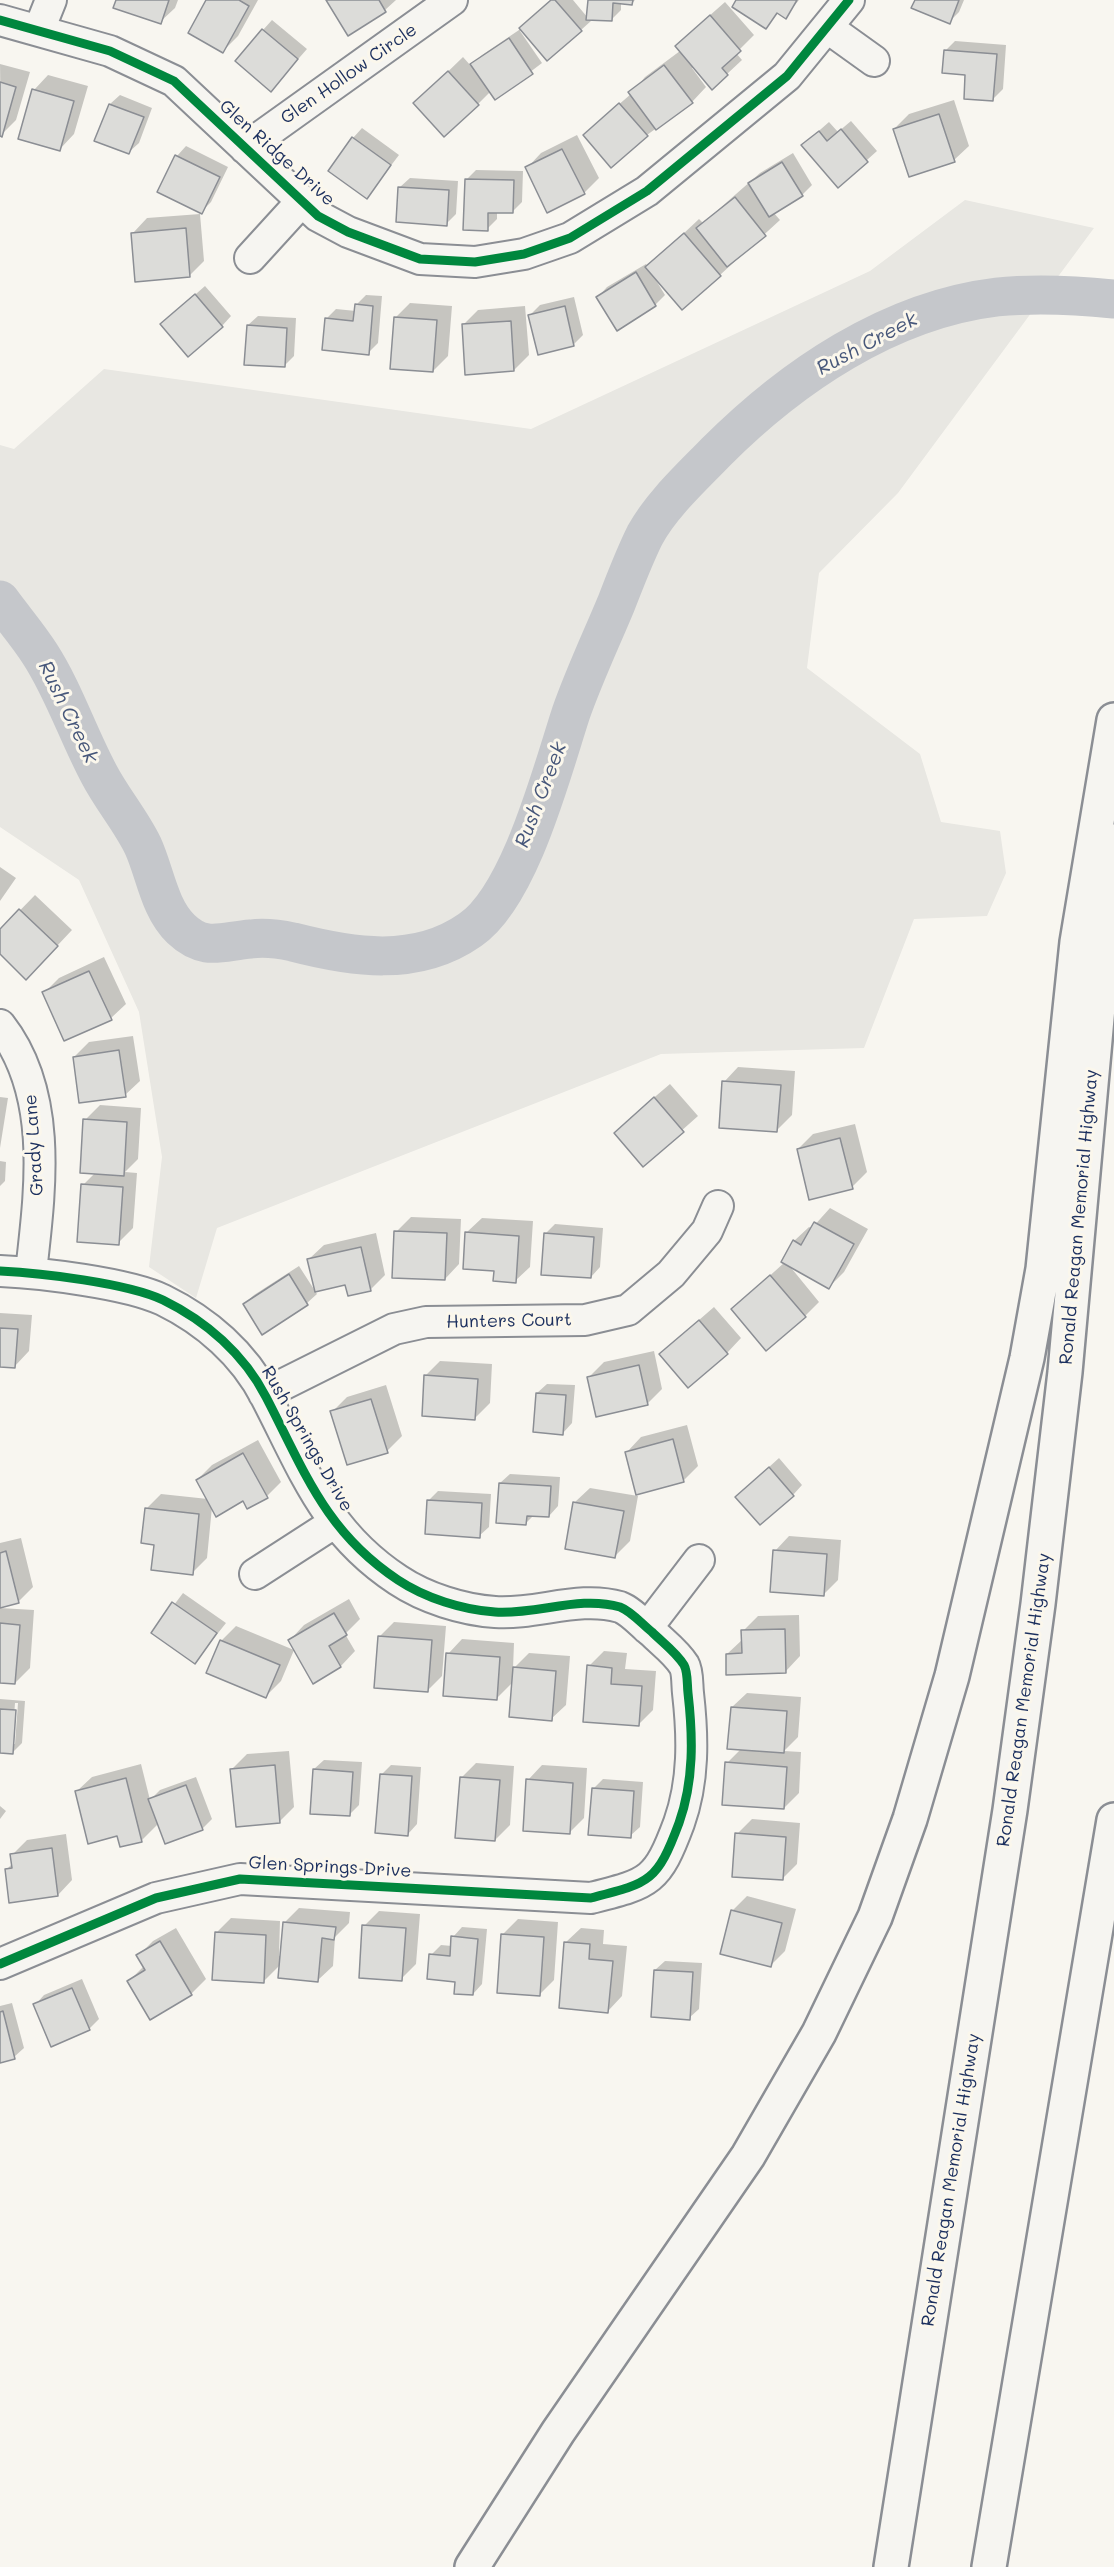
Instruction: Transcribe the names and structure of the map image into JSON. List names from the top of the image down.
{
  "streets": {
    "highway": ["Ronald Reagan Memorial Highway"],
    "street": [
      "Glen Hollow Circle",
      "Glen Ridge Drive",
      "Grady Lane",
      "Hunters Court",
      "Rush Springs Drive",
      "Glen Springs Drive"
    ]
  },
  "crossings": [
    ["Glen Hollow Circle", "Glen Ridge Drive"],
    ["Grady Lane", "Rush Springs Drive"],
    ["Hunters Court", "Rush Springs Drive"],
    ["Rush Springs Drive", "Glen Springs Drive"]
  ],
  "water": ["Rush Creek"]
}
